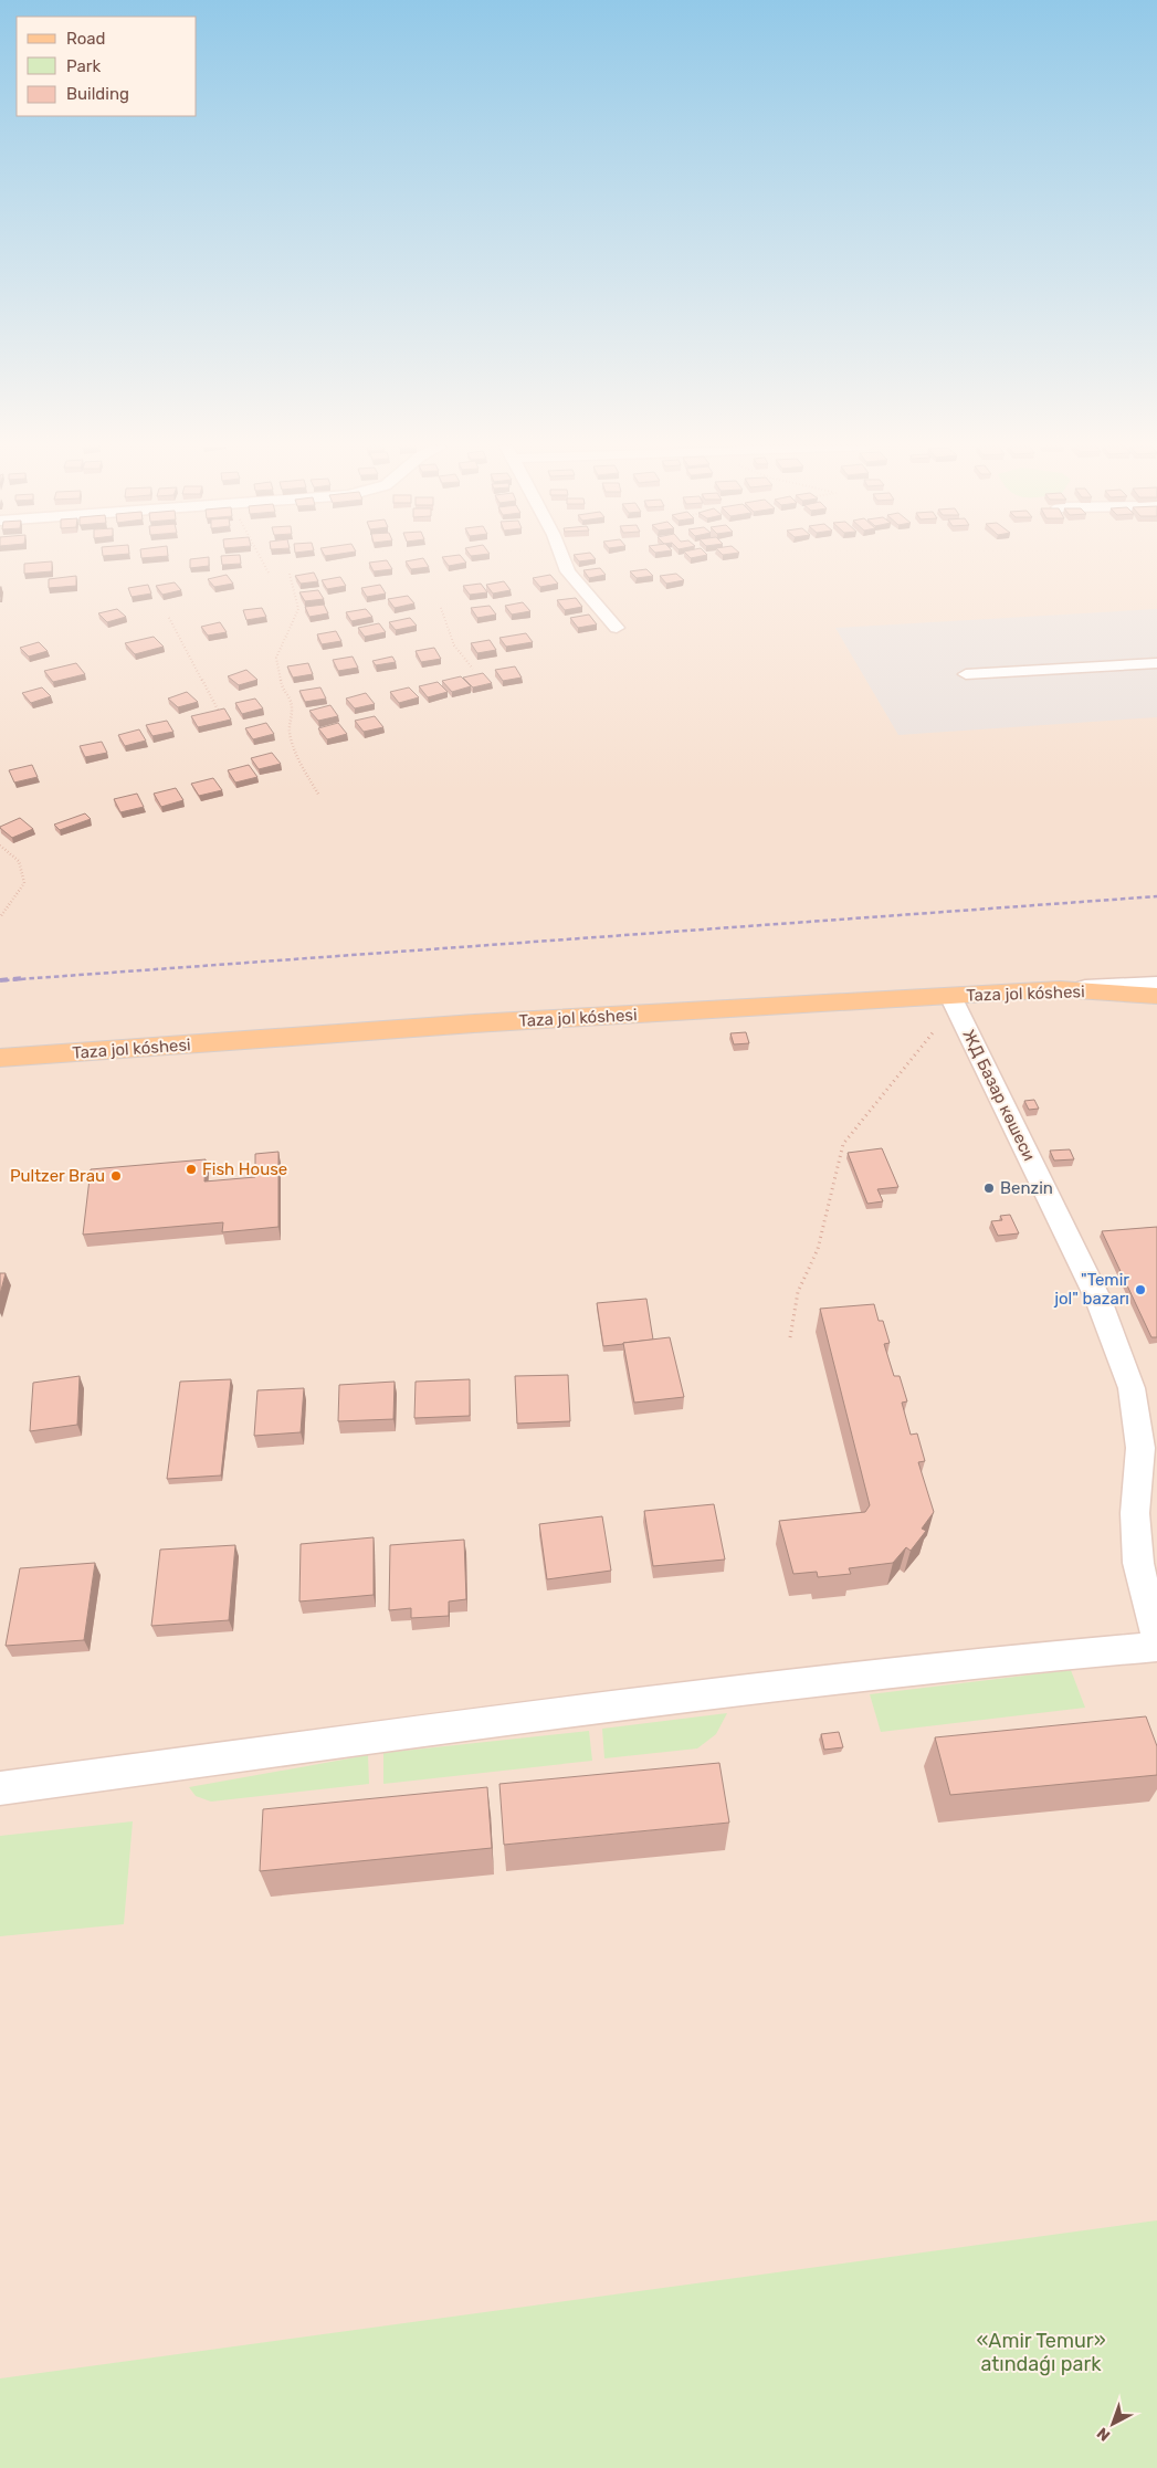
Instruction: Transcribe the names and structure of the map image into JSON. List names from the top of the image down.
{
  "streets": {
    "main road": ["Taza jol kóshesi"],
    "street": ["ЖД Базар көшеси"]
  },
  "crossings": [
    ["Taza jol kóshesi", "ЖД Базар көшеси"]
  ],
  "parks": ["«Amir Temur» atındaǵı park"],
  "places": [
    "Fish House",
    "Pultzer Brau",
    "Benzin",
    "\"Temir jol\" bazarı"
  ],
  "legend": ["Road", "Park", "Building"],
  "north": "bottom left"
}
